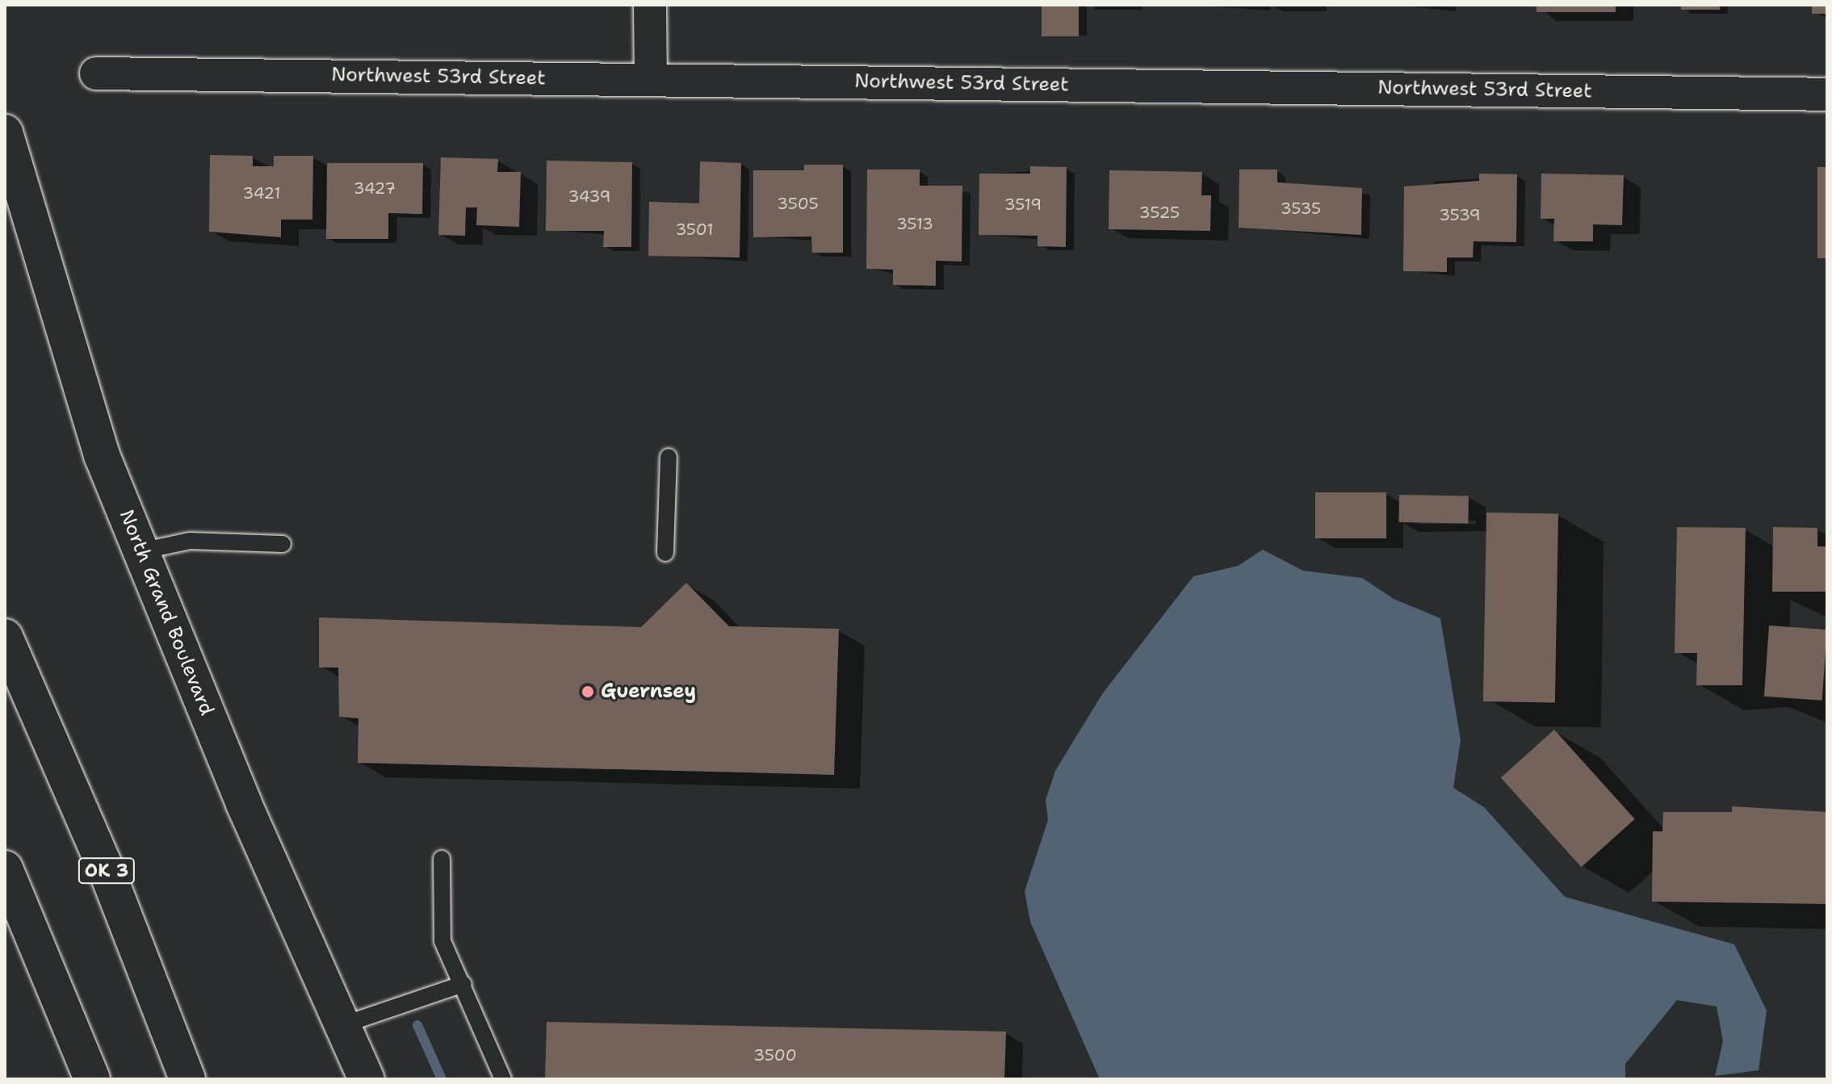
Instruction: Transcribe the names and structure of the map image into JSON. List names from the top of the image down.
{
  "streets": {
    "main road": ["North Grand Boulevard", "OK 3"],
    "street": ["Northwest 53rd Street"]
  },
  "places": ["Guernsey"],
  "house_numbers": [
    "3427",
    "3421",
    "3439",
    "3505",
    "3519",
    "3535",
    "3525",
    "3539",
    "3513",
    "3501",
    "3500"
  ]
}
